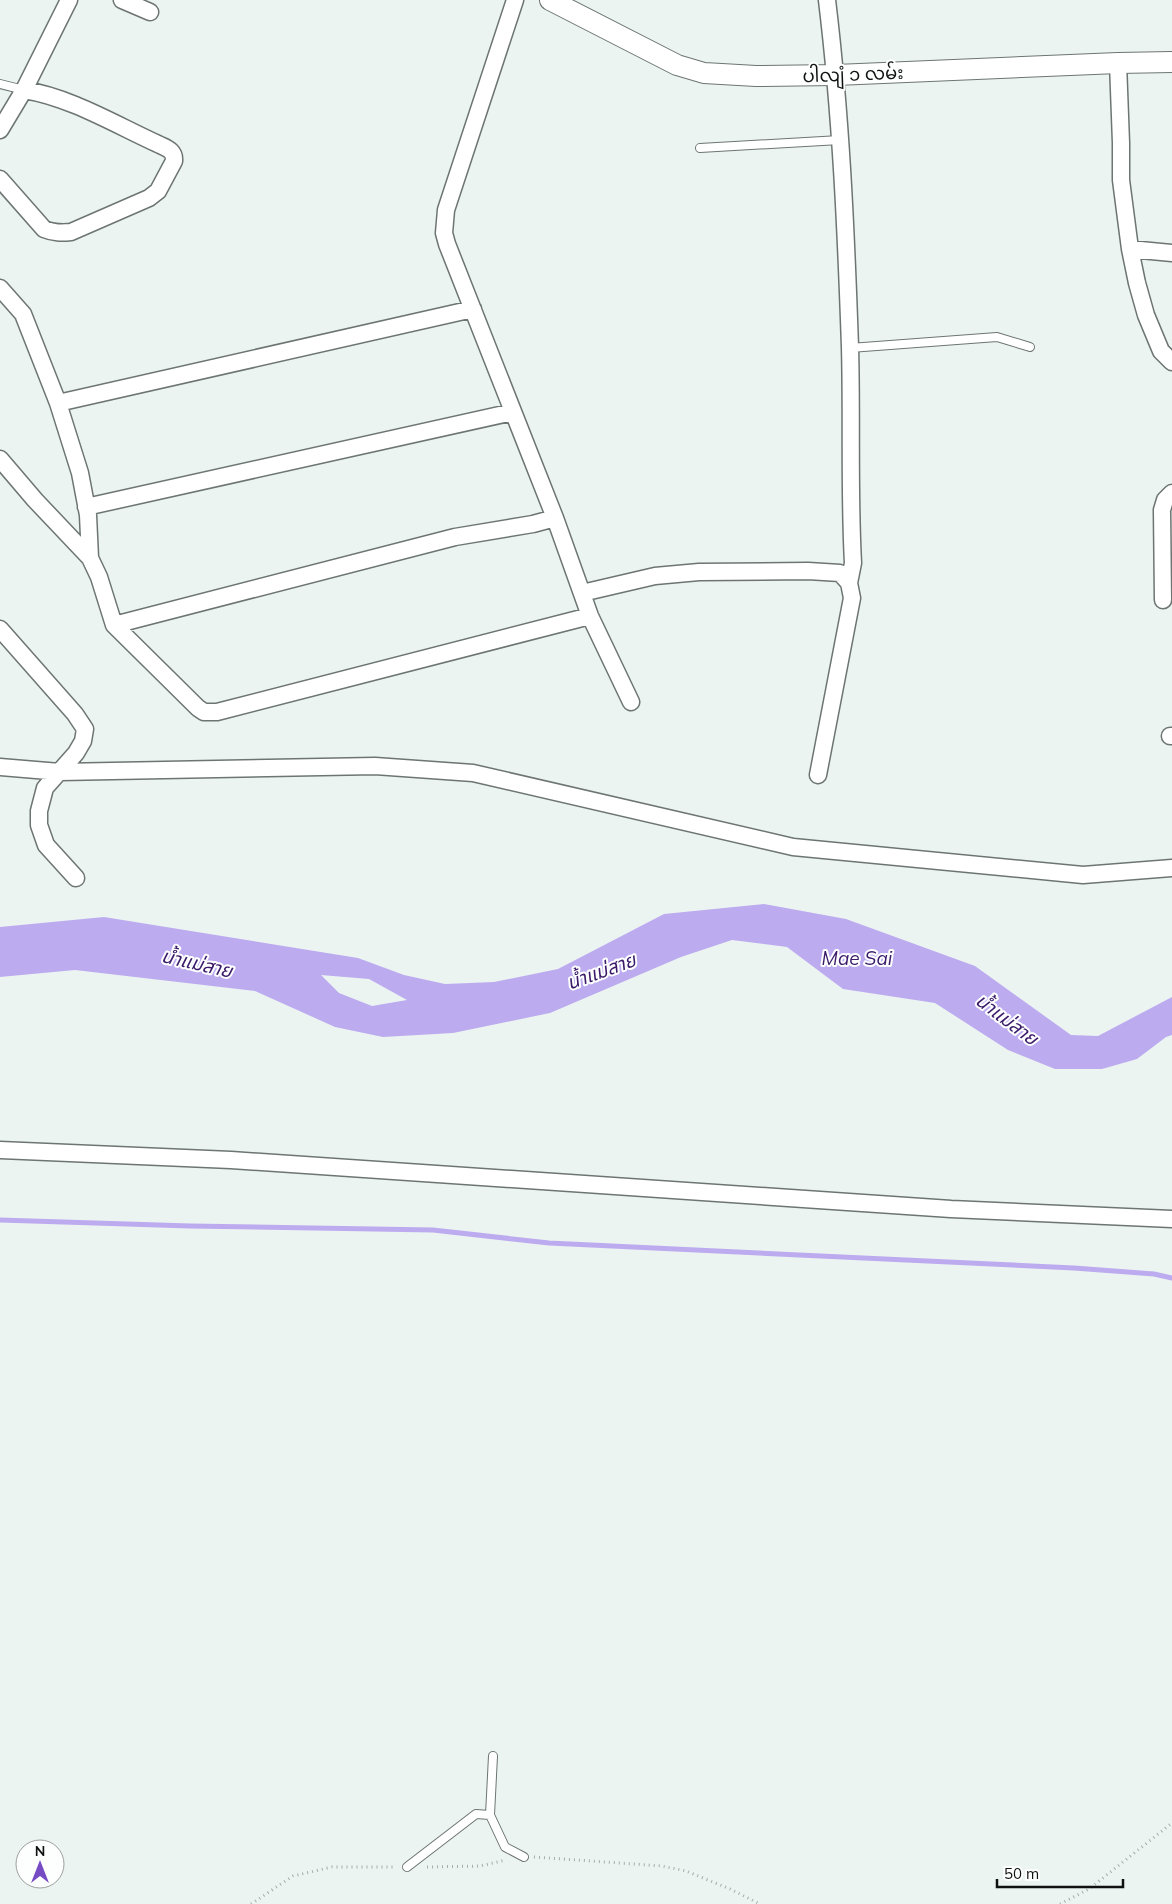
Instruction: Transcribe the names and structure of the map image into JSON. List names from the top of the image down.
{
  "streets": {
    "street": ["ပါလျံ ၁ လမ်း"]
  },
  "water": ["Mae Sai", "น้ำแม่สาย"],
  "scale_bar": "50 m",
  "north": "top"
}
